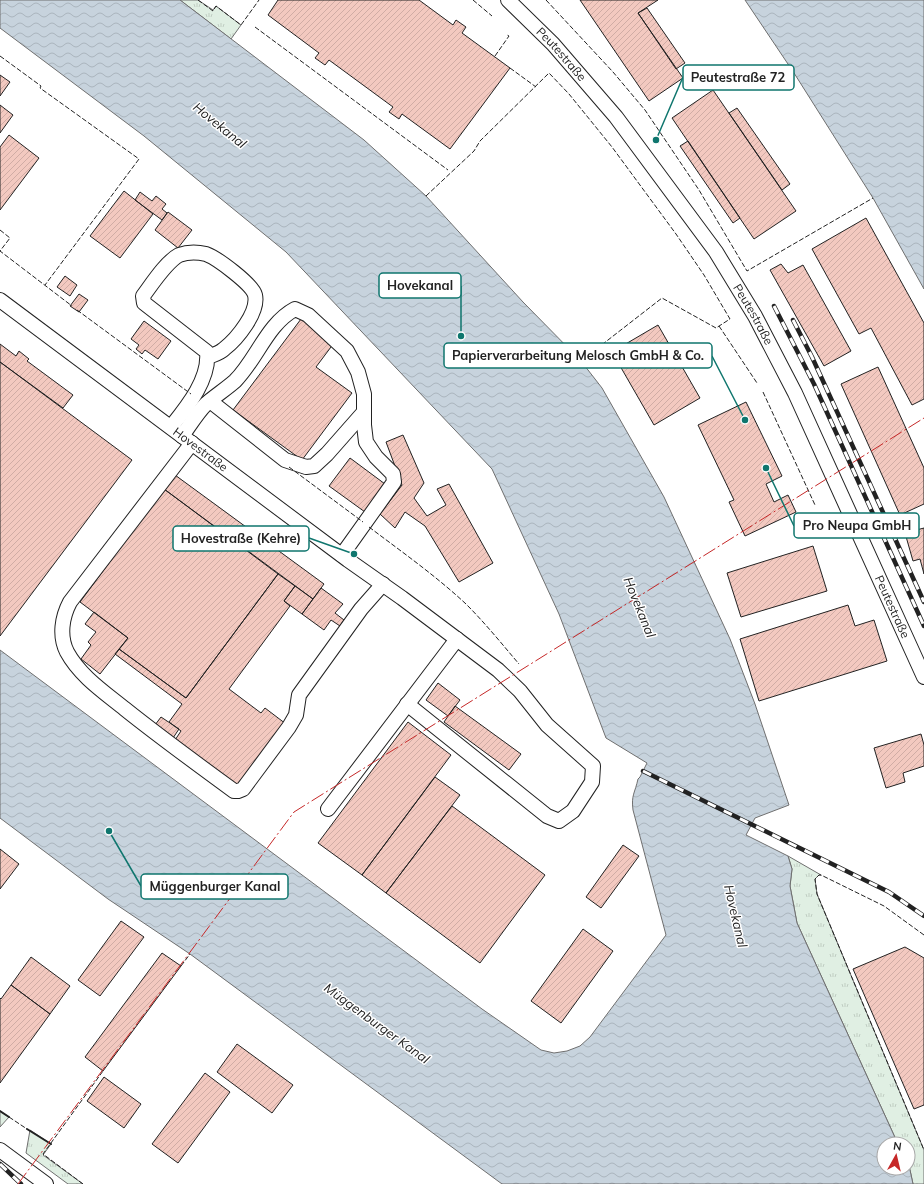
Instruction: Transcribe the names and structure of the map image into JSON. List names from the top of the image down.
{
  "streets": {
    "street": ["Peutestraße", "Hovestraße"]
  },
  "water": ["Hovekanal", "Müggenburger Kanal"],
  "places": [
    "Peutestraße 72",
    "Hovekanal",
    "Papierverarbeitung Melosch GmbH & Co.",
    "Pro Neupa GmbH",
    "Hovestraße (Kehre)",
    "Müggenburger Kanal"
  ],
  "north": "top"
}
